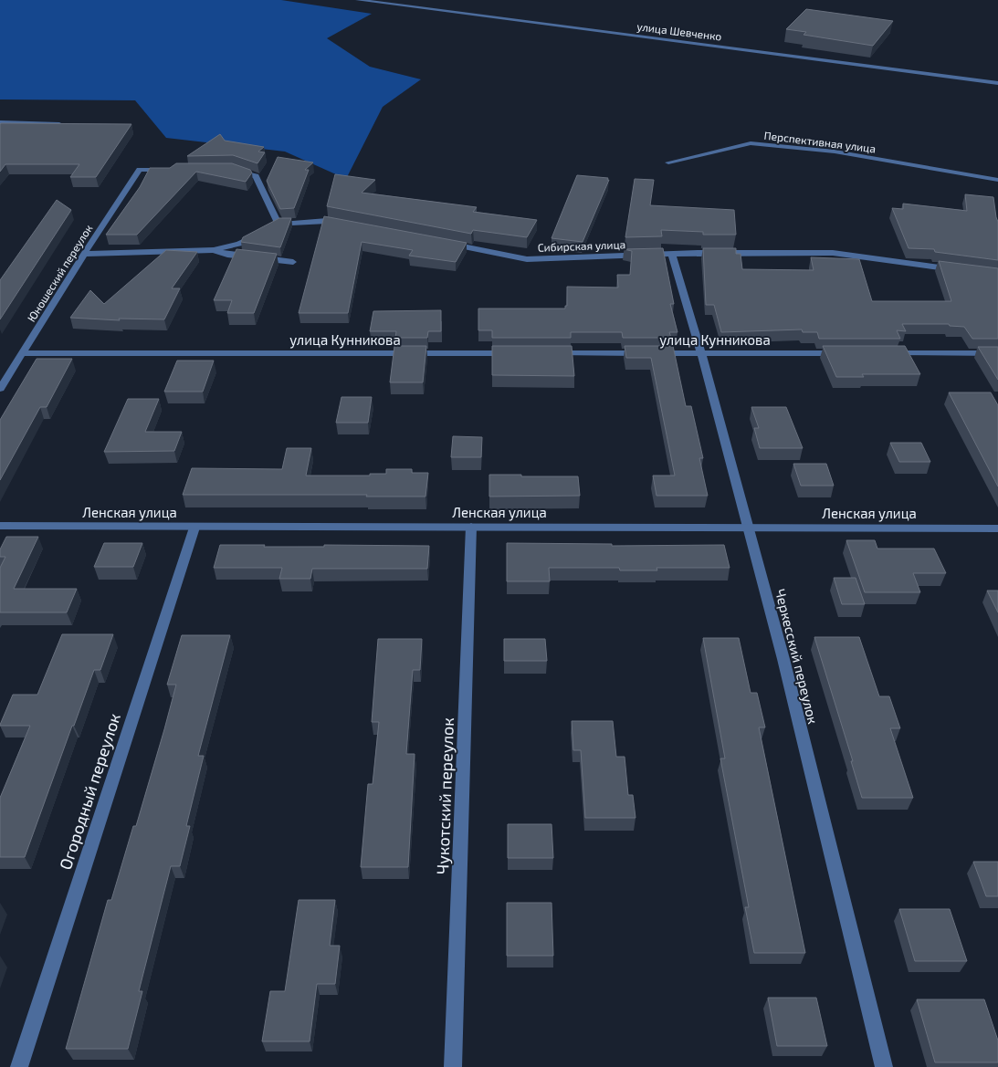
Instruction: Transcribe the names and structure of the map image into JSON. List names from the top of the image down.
{
  "streets": {
    "street": [
      "улица Шевченко",
      "Перспективная улица",
      "Сибирская улица",
      "Юношеский переулок",
      "улица Кунникова",
      "Ленская улица",
      "Черкесский переулок",
      "Огородный переулок",
      "Чукотский переулок"
    ]
  },
  "crossings": [
    ["Сибирская улица", "Черкесский переулок"],
    ["Юношеский переулок", "улица Кунникова"],
    ["улица Кунникова", "Черкесский переулок"],
    ["Ленская улица", "Черкесский переулок"],
    ["Ленская улица", "Огородный переулок"],
    ["Ленская улица", "Чукотский переулок"]
  ]
}
